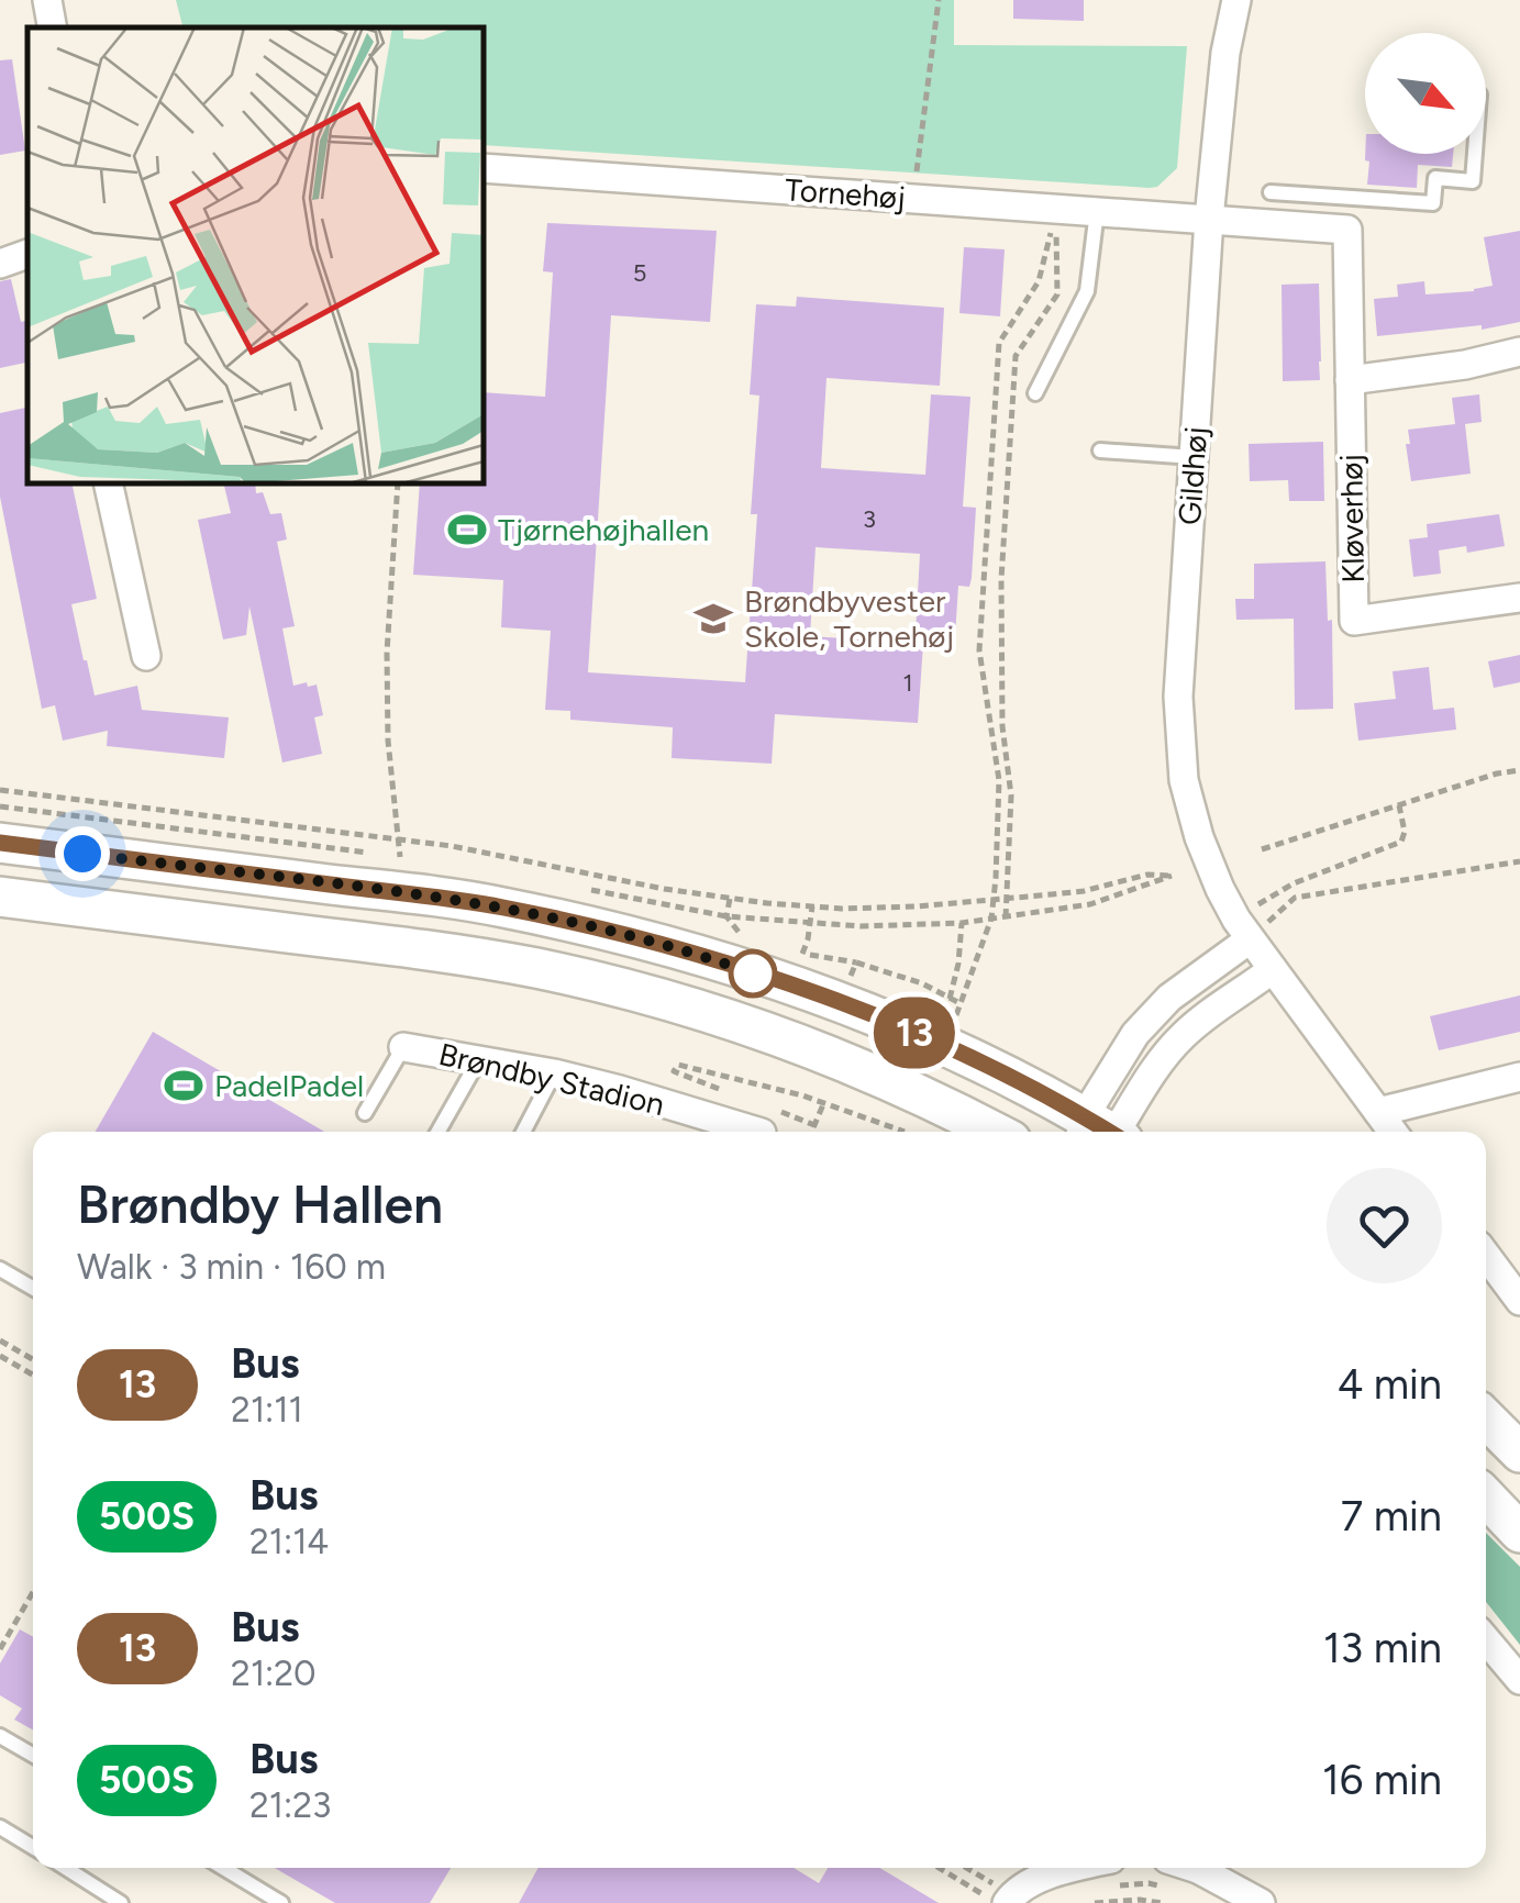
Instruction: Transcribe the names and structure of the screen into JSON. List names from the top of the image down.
{
  "streets": {
    "street": [
      "Tornehøj",
      "Gildhøj",
      "Kløverhøj",
      "Brøndby Stadion"
    ]
  },
  "crossings": [
    ["Tornehøj", "Gildhøj"]
  ],
  "places": {
    "sports": ["Tjørnehøjhallen", "PadelPadel"],
    "school or university": ["Brøndbyvester Skole, Tornehøj"]
  },
  "lines": ["bus line 13"],
  "house_numbers": ["5", "3", "1"],
  "north": "bottom right",
  "page": {
    "on_map": "13",
    "heading": ["Brøndby Hallen", "Walk · 3 min · 160 m"],
    "list": [
      {
        "mark": "13",
        "name": "Bus",
        "note": "21:11",
        "value": "4 min"
      },
      {
        "mark": "500S",
        "name": "Bus",
        "note": "21:14",
        "value": "7 min"
      },
      {
        "mark": "13",
        "name": "Bus",
        "note": "21:20",
        "value": "13 min"
      },
      {
        "mark": "500S",
        "name": "Bus",
        "note": "21:23",
        "value": "16 min"
      }
    ]
  }
}
